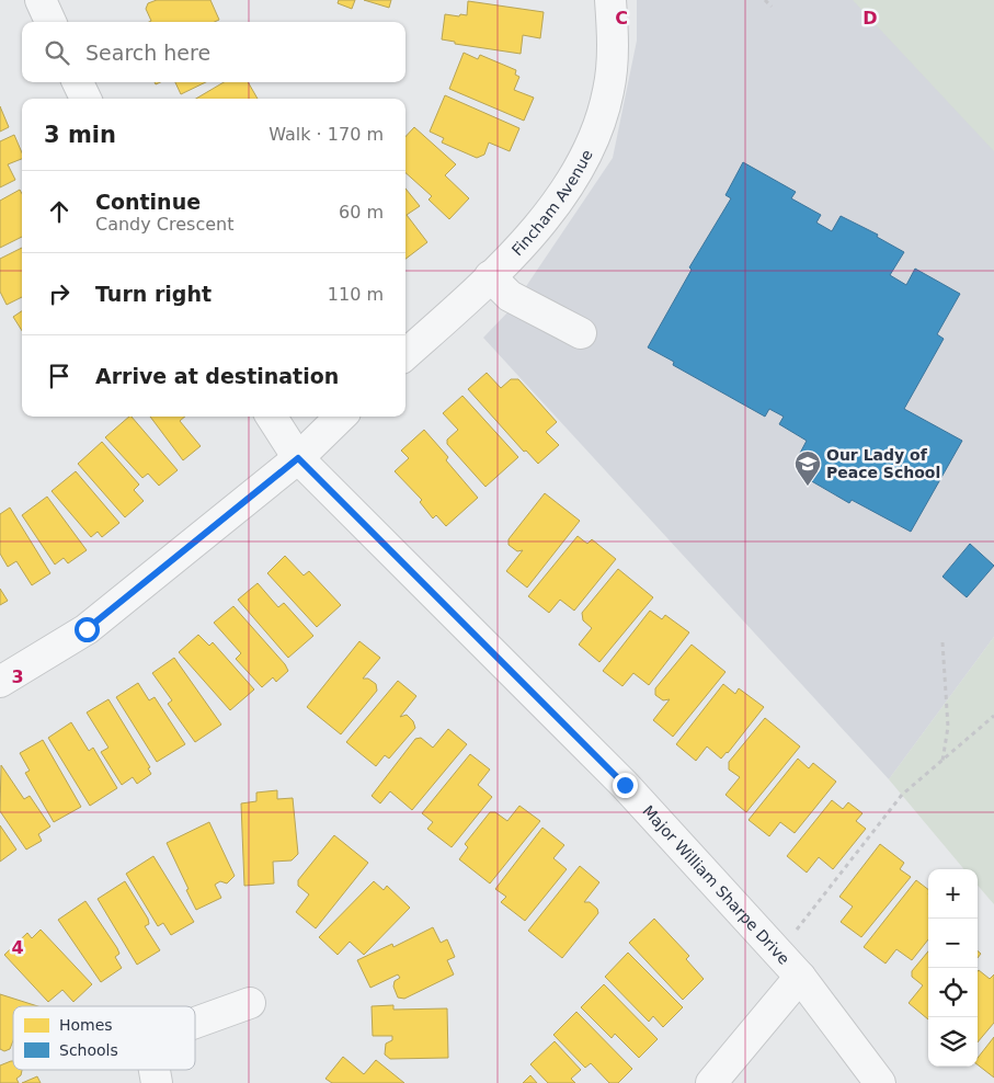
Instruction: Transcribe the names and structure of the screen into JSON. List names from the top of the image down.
{
  "streets": {
    "street": ["Fincham Avenue", "Major William Sharpe Drive"]
  },
  "places": {
    "school or university": ["Our Lady of Peace School"]
  },
  "legend": ["Homes", "Schools"],
  "page": {
    "search": "Search here",
    "heading": ["3 min", "Walk · 170 m"],
    "list": [
      ["Continue", "Candy Crescent", "60 m"],
      ["Turn right", "110 m"],
      "Arrive at destination"
    ],
    "map_buttons": ["+", "−"]
  },
  "grid": {
    "columns": ["C", "D"],
    "rows": ["3", "4"]
  }
}
